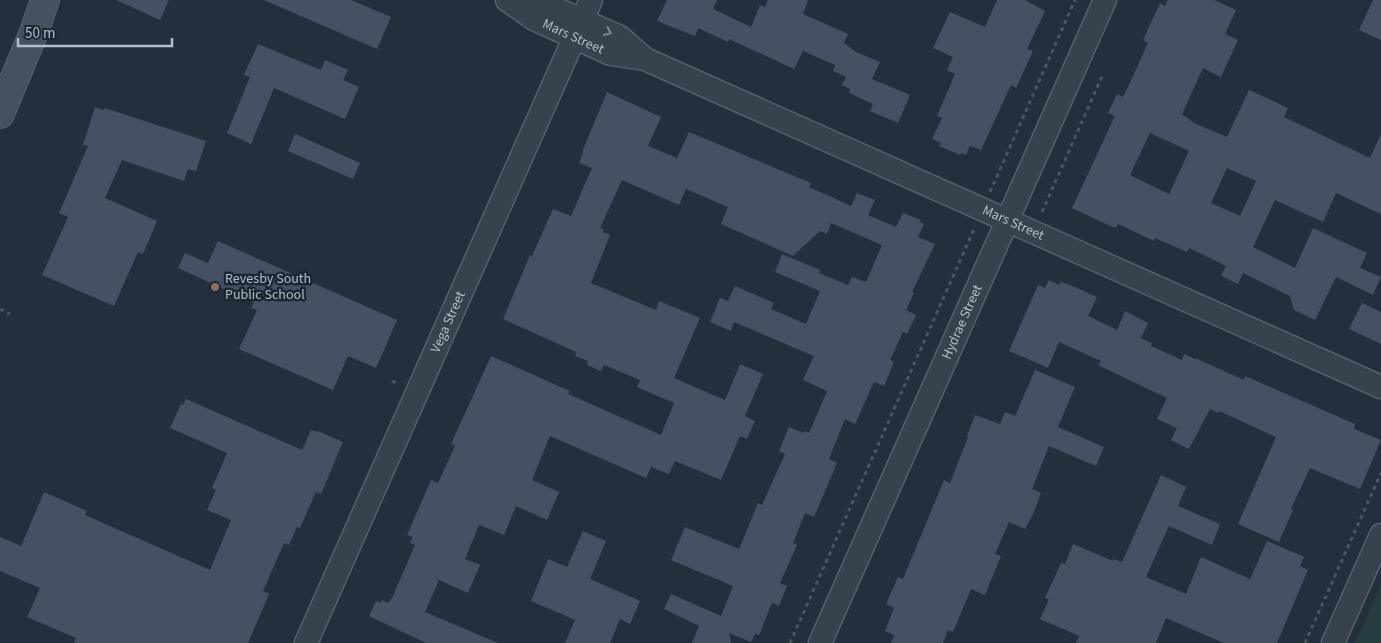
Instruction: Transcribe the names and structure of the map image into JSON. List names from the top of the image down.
{
  "streets": {
    "street": ["Mars Street", "Vega Street", "Hydrae Street"]
  },
  "crossings": [
    ["Mars Street", "Vega Street"],
    ["Mars Street", "Hydrae Street"]
  ],
  "places": ["Revesby South Public School"],
  "scale_bar": "50 m"
}
